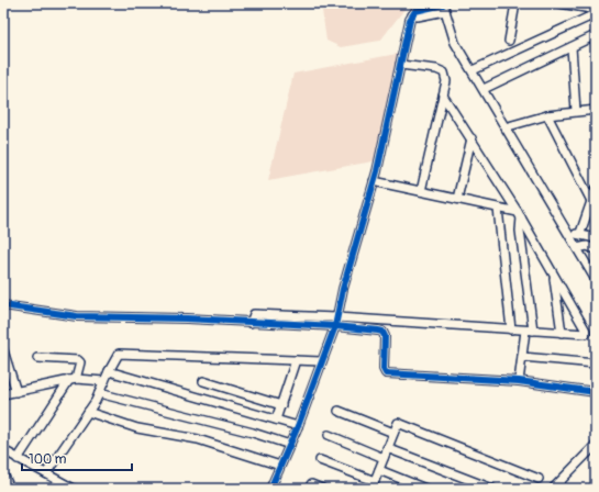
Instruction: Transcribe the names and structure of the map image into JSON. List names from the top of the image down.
{
  "scale_bar": "100 m"
}
